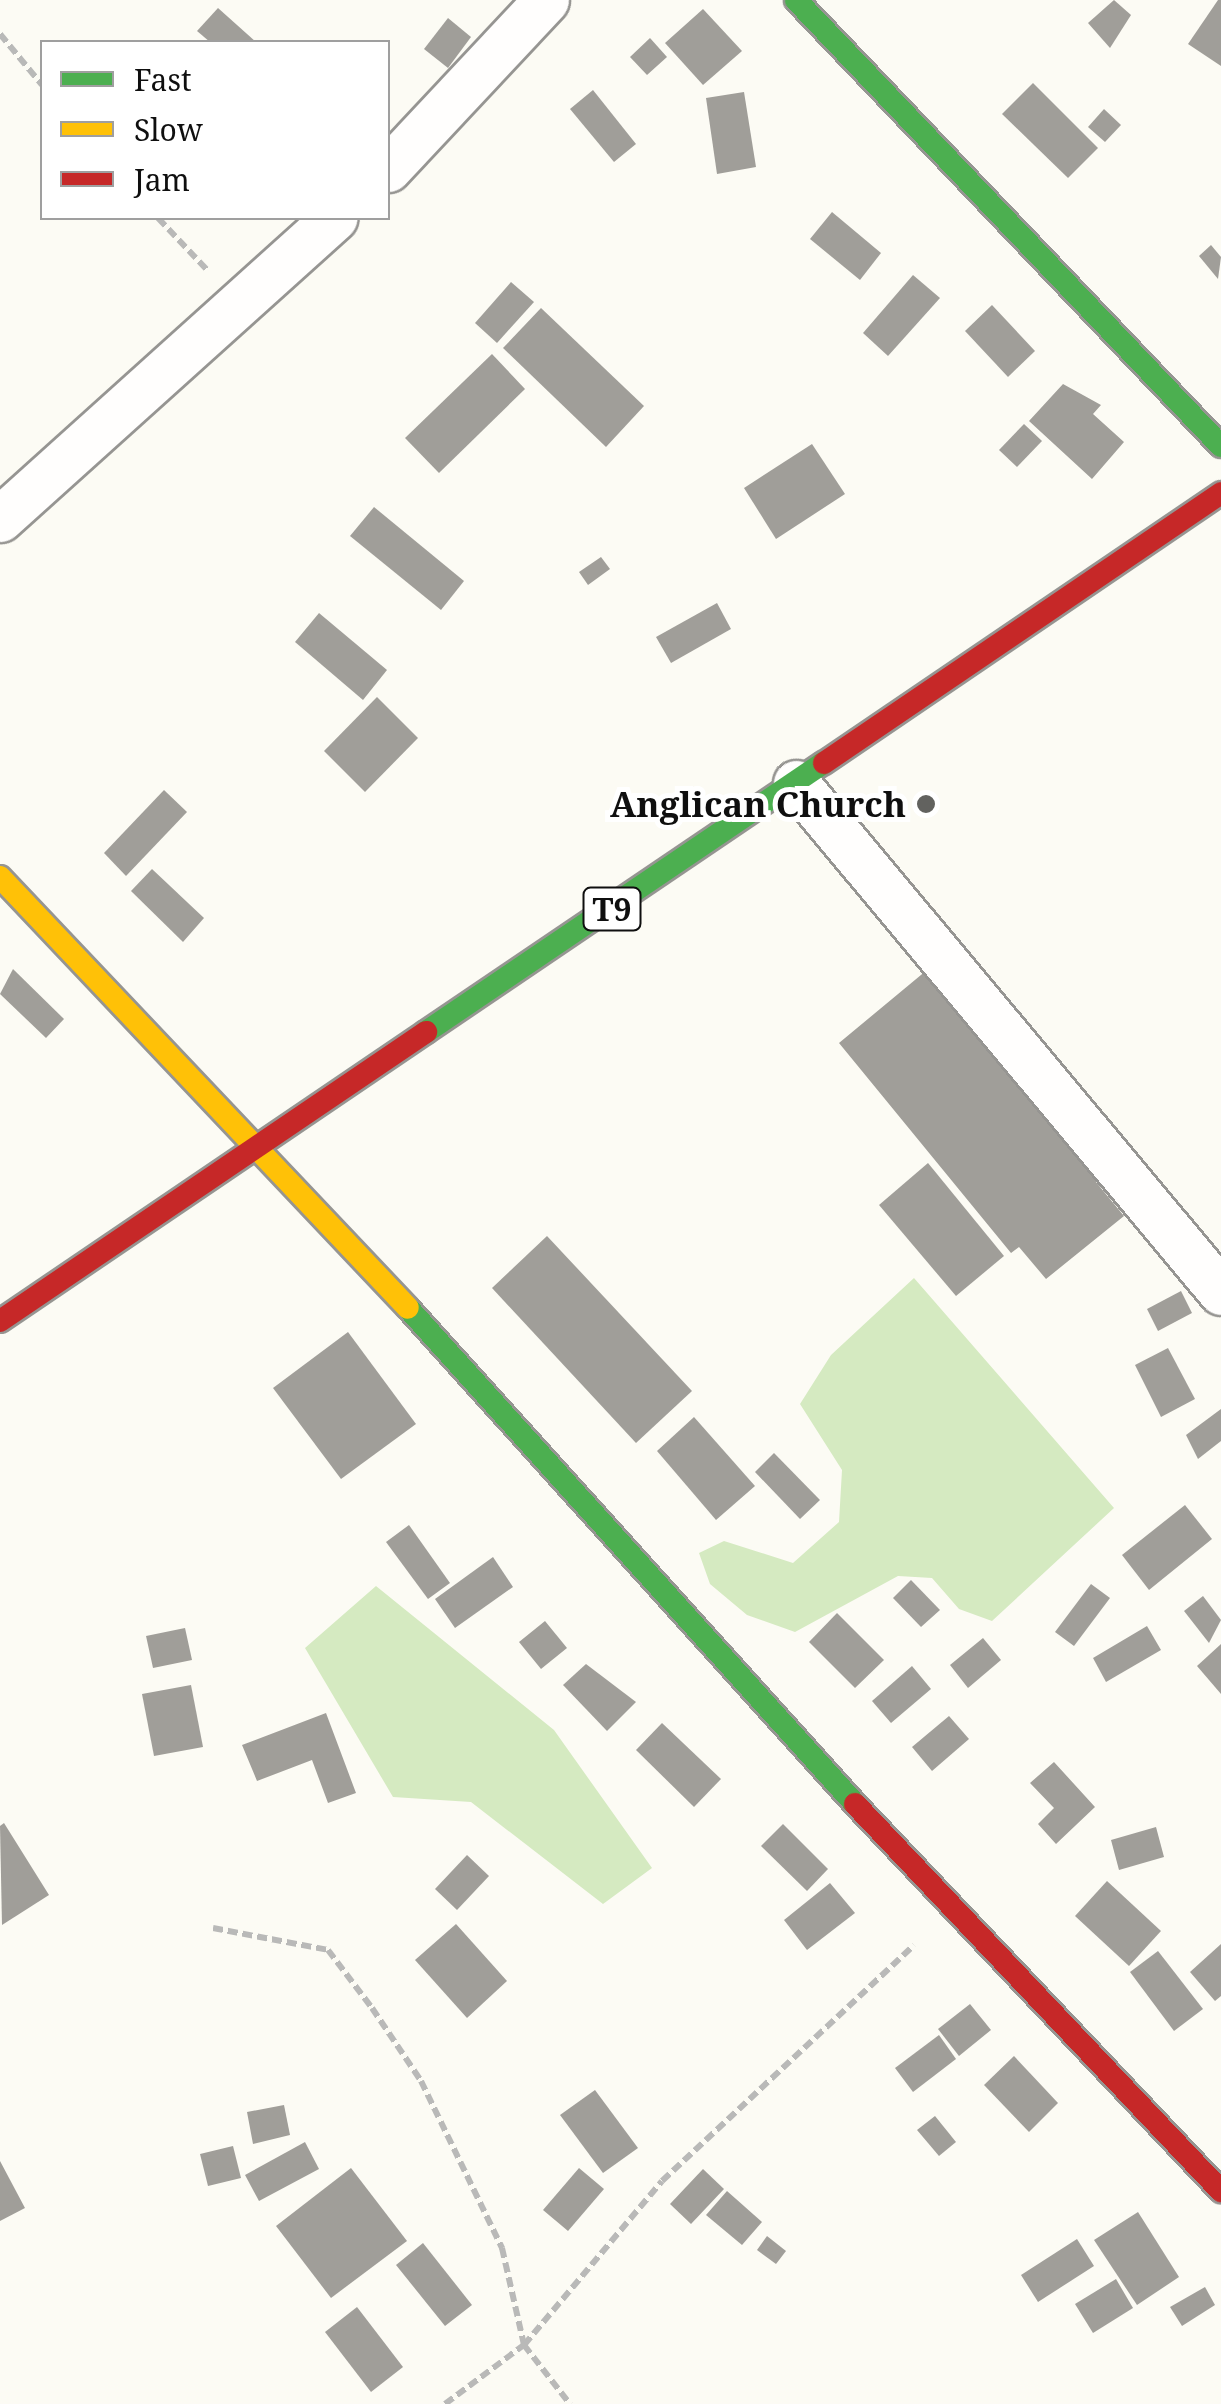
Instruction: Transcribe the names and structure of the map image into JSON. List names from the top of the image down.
{
  "streets": {
    "main road": ["T9"]
  },
  "places": ["Anglican Church"],
  "legend": ["Fast", "Slow", "Jam"]
}
